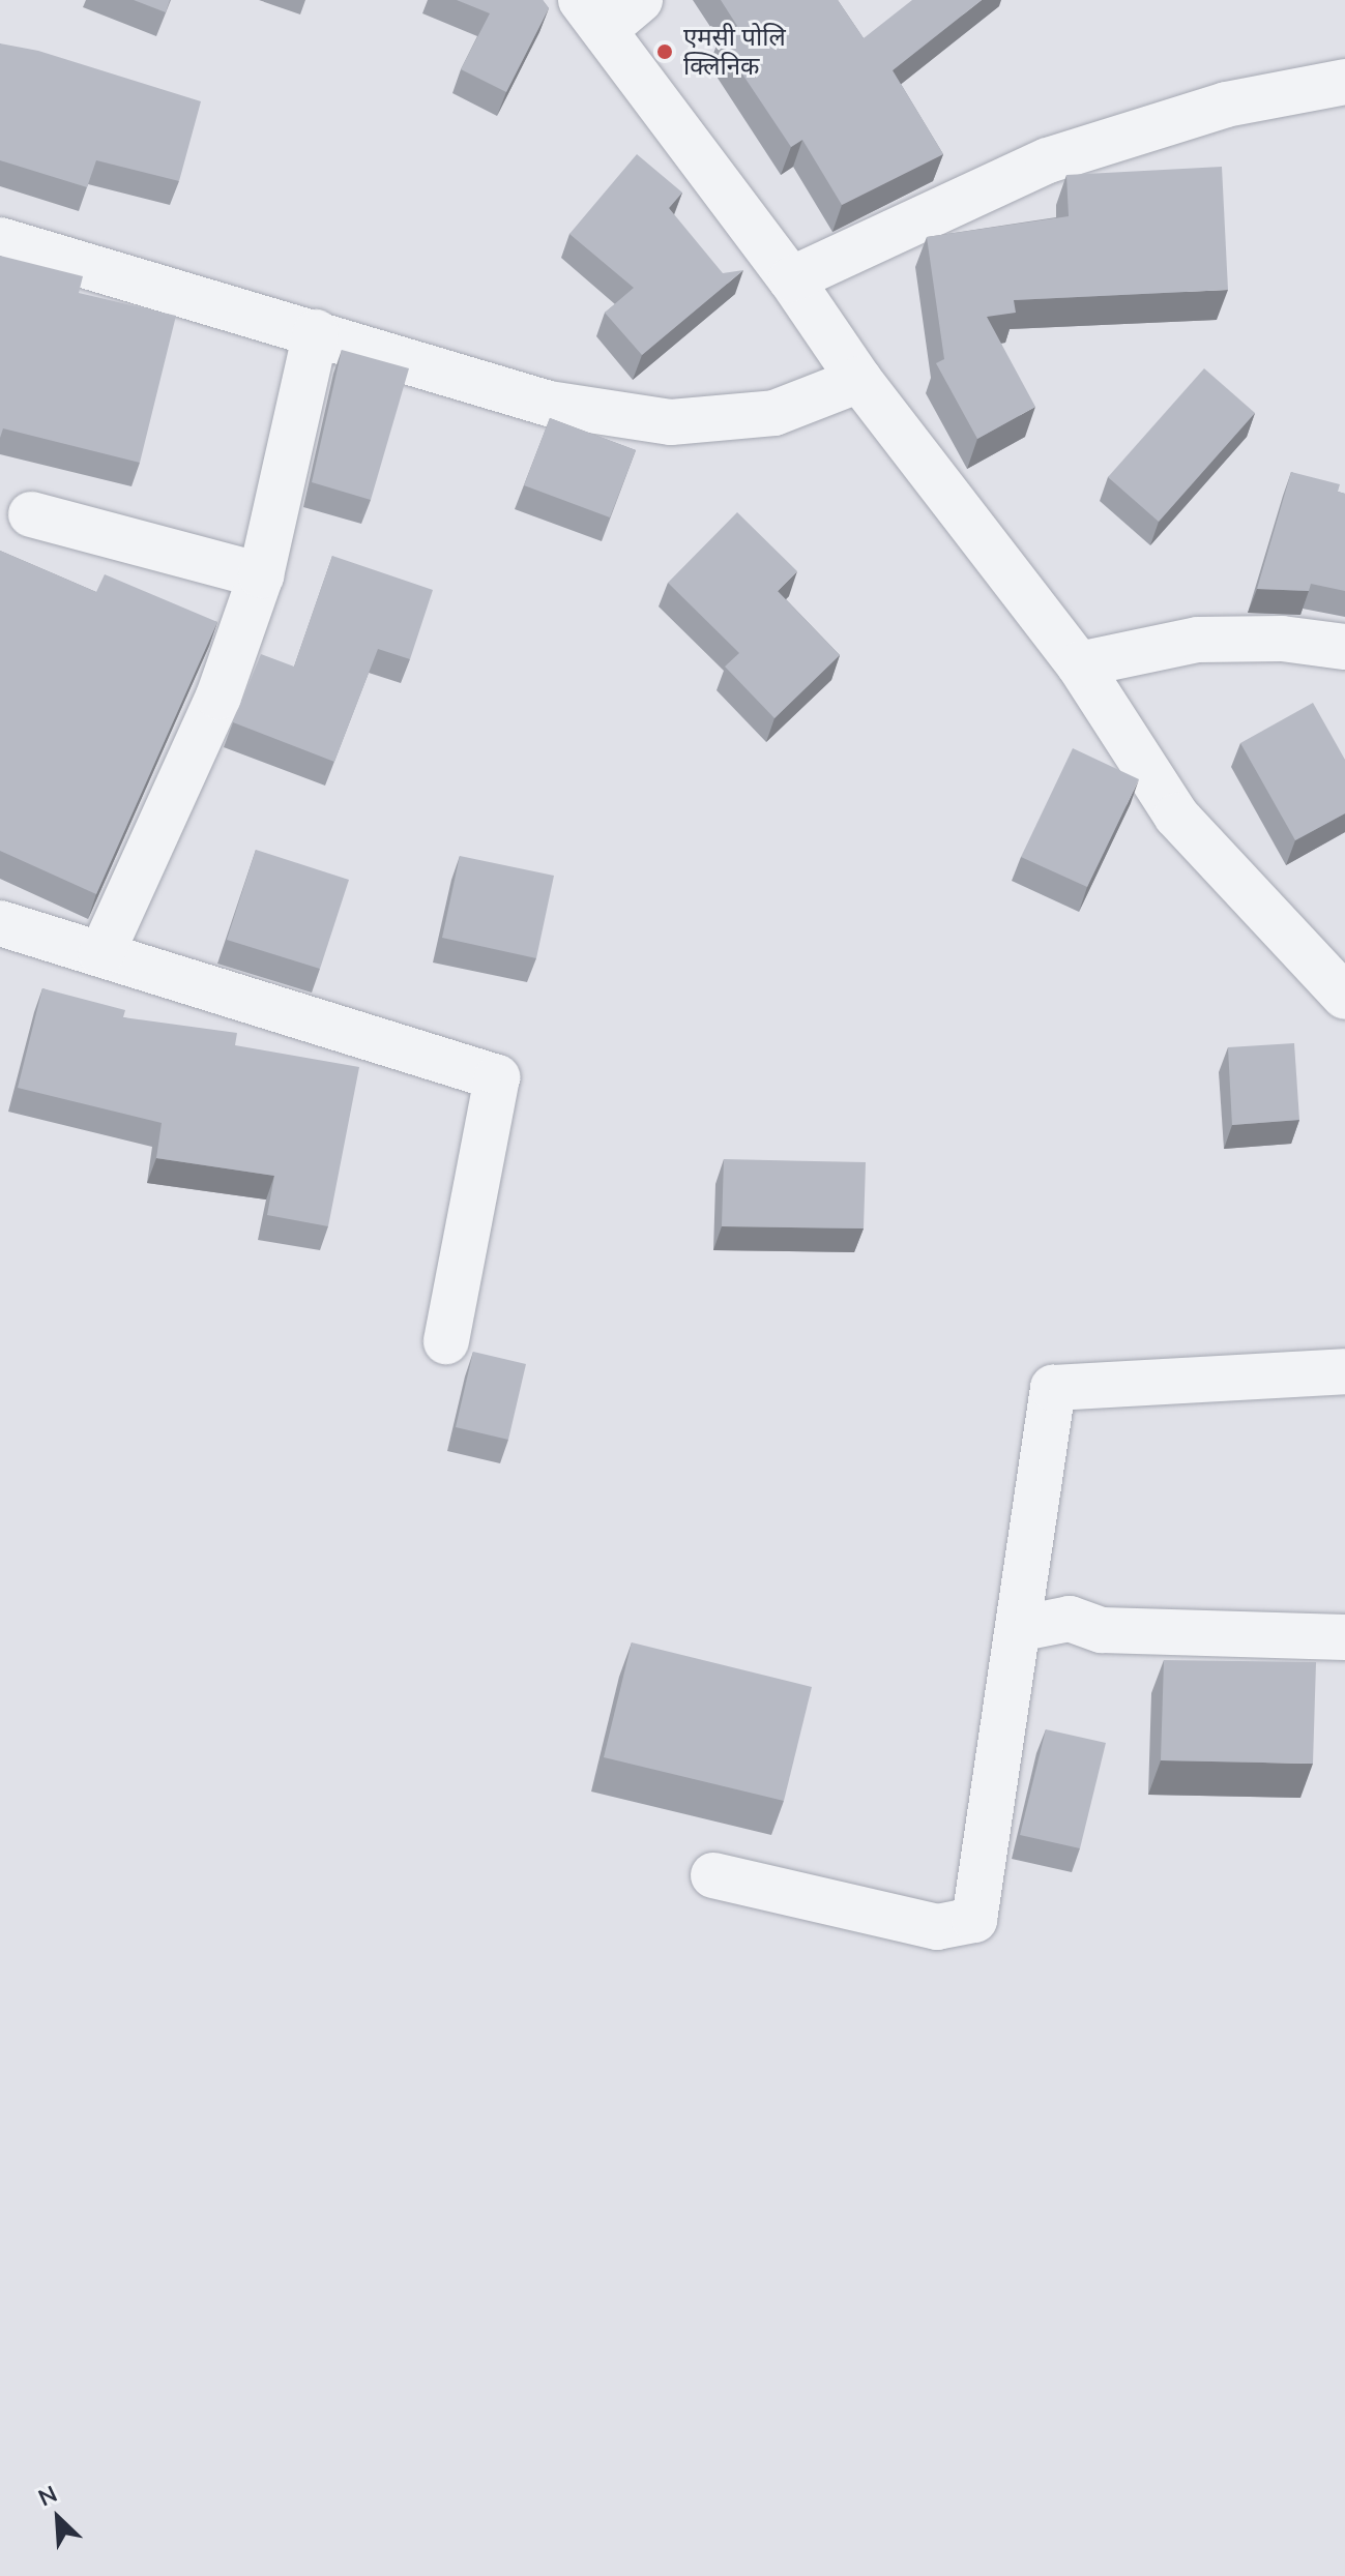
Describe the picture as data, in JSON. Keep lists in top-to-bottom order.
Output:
{
  "places": ["एमसी पोलि क्लिनिक"],
  "north": "top left"
}
